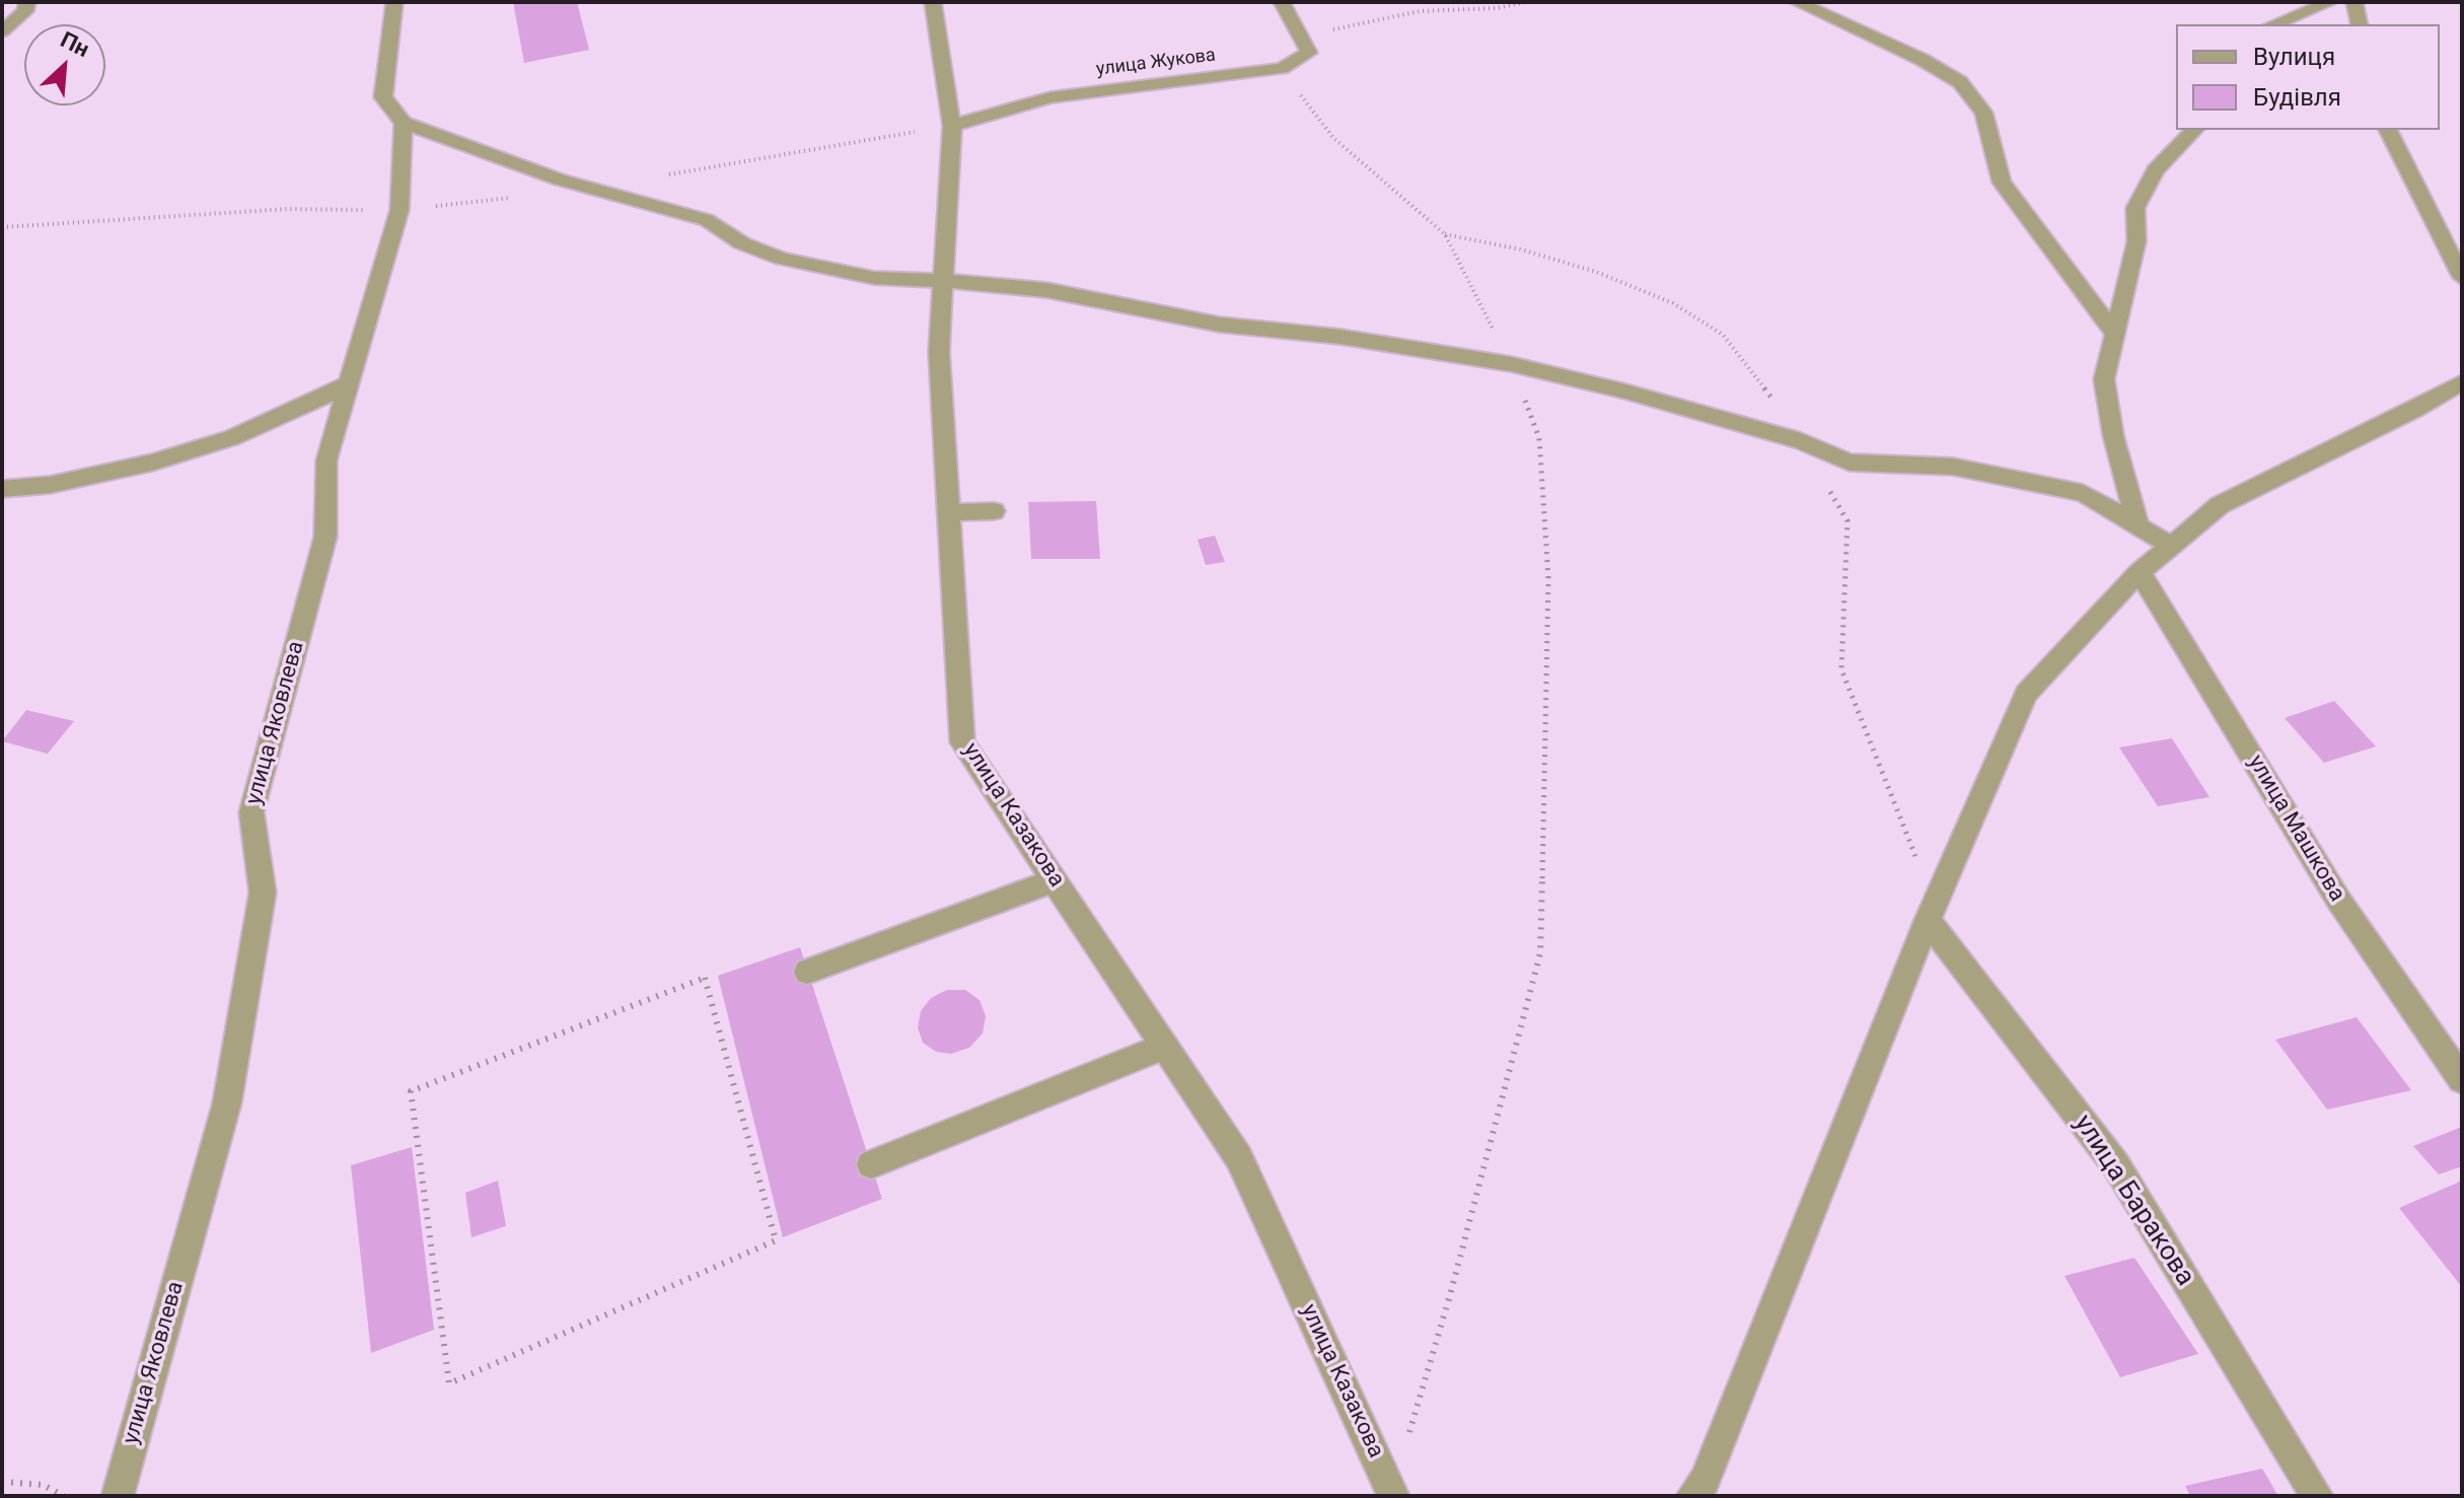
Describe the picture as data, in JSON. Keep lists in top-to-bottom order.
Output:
{
  "streets": {
    "street": [
      "улица Жукова",
      "улица Яковлева",
      "улица Казакова",
      "улица Машкова",
      "улица Баракова"
    ]
  },
  "crossings": [
    ["улица Жукова", "улица Казакова"]
  ],
  "legend": ["Вулиця", "Будівля"],
  "north": "top right"
}
